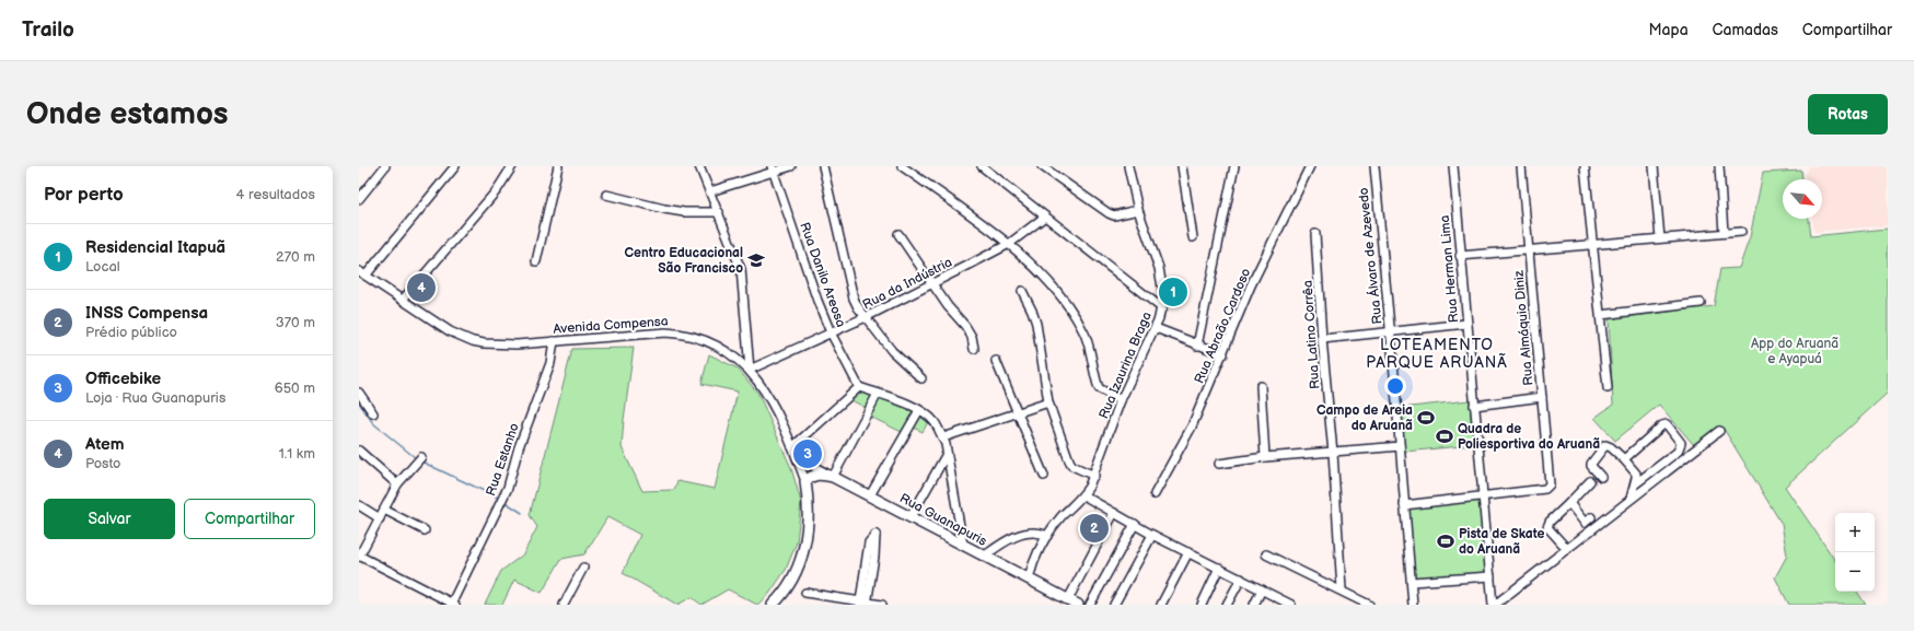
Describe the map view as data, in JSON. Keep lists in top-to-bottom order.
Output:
{
  "streets": {
    "main road": ["Avenida Compensa", "Rua Guanapuris"],
    "street": [
      "Rua Álvaro de Azevedo",
      "Rua Herman Lima",
      "Rua Danilo Areosa",
      "Rua da Indústria",
      "Rua Abraão Cardoso",
      "Rua Almáquio Diniz",
      "Rua Latino Corrêa",
      "Rua Izaurina Braga",
      "Rua Estanho"
    ]
  },
  "crossings": [
    ["Rua Herman Lima", "Rua Almáquio Diniz"],
    ["Rua Danilo Areosa", "Rua da Indústria"],
    ["Rua da Indústria", "Avenida Compensa"],
    ["Avenida Compensa", "Rua Estanho"],
    ["Avenida Compensa", "Rua Guanapuris"],
    ["Rua Izaurina Braga", "Rua Guanapuris"]
  ],
  "districts": ["LOTEAMENTO PARQUE ARUANÃ"],
  "parks": ["App do Aruanã e Ayapuá"],
  "places": {
    "school or university": ["Centro Educacional São Francisco"],
    "sports": ["Campo de Areia do Aruanã", "Quadra de Poliesportiva do Aruanã", "Pista de Skate do Aruanã"]
  },
  "north": "bottom right",
  "page": {
    "header": "Trailo",
    "nav": ["Mapa", "Camadas", "Compartilhar"],
    "buttons": [
      "Rotas",
      ["Salvar", "Compartilhar"]
    ],
    "title": "Onde estamos",
    "heading": ["Por perto", "4 resultados"],
    "list": [
      {
        "mark": "1",
        "name": "Residencial Itapuã",
        "note": "Local",
        "value": "270 m"
      },
      {
        "mark": "2",
        "name": "INSS Compensa",
        "note": "Prédio público",
        "value": "370 m"
      },
      {
        "mark": "3",
        "name": "Officebike",
        "note": "Loja · Rua Guanapuris",
        "value": "650 m"
      },
      {
        "mark": "4",
        "name": "Atem",
        "note": "Posto",
        "value": "1.1 km"
      }
    ],
    "pins": [
      "4",
      "1",
      "3",
      "2"
    ],
    "map_buttons": ["+", "−"]
  }
}
